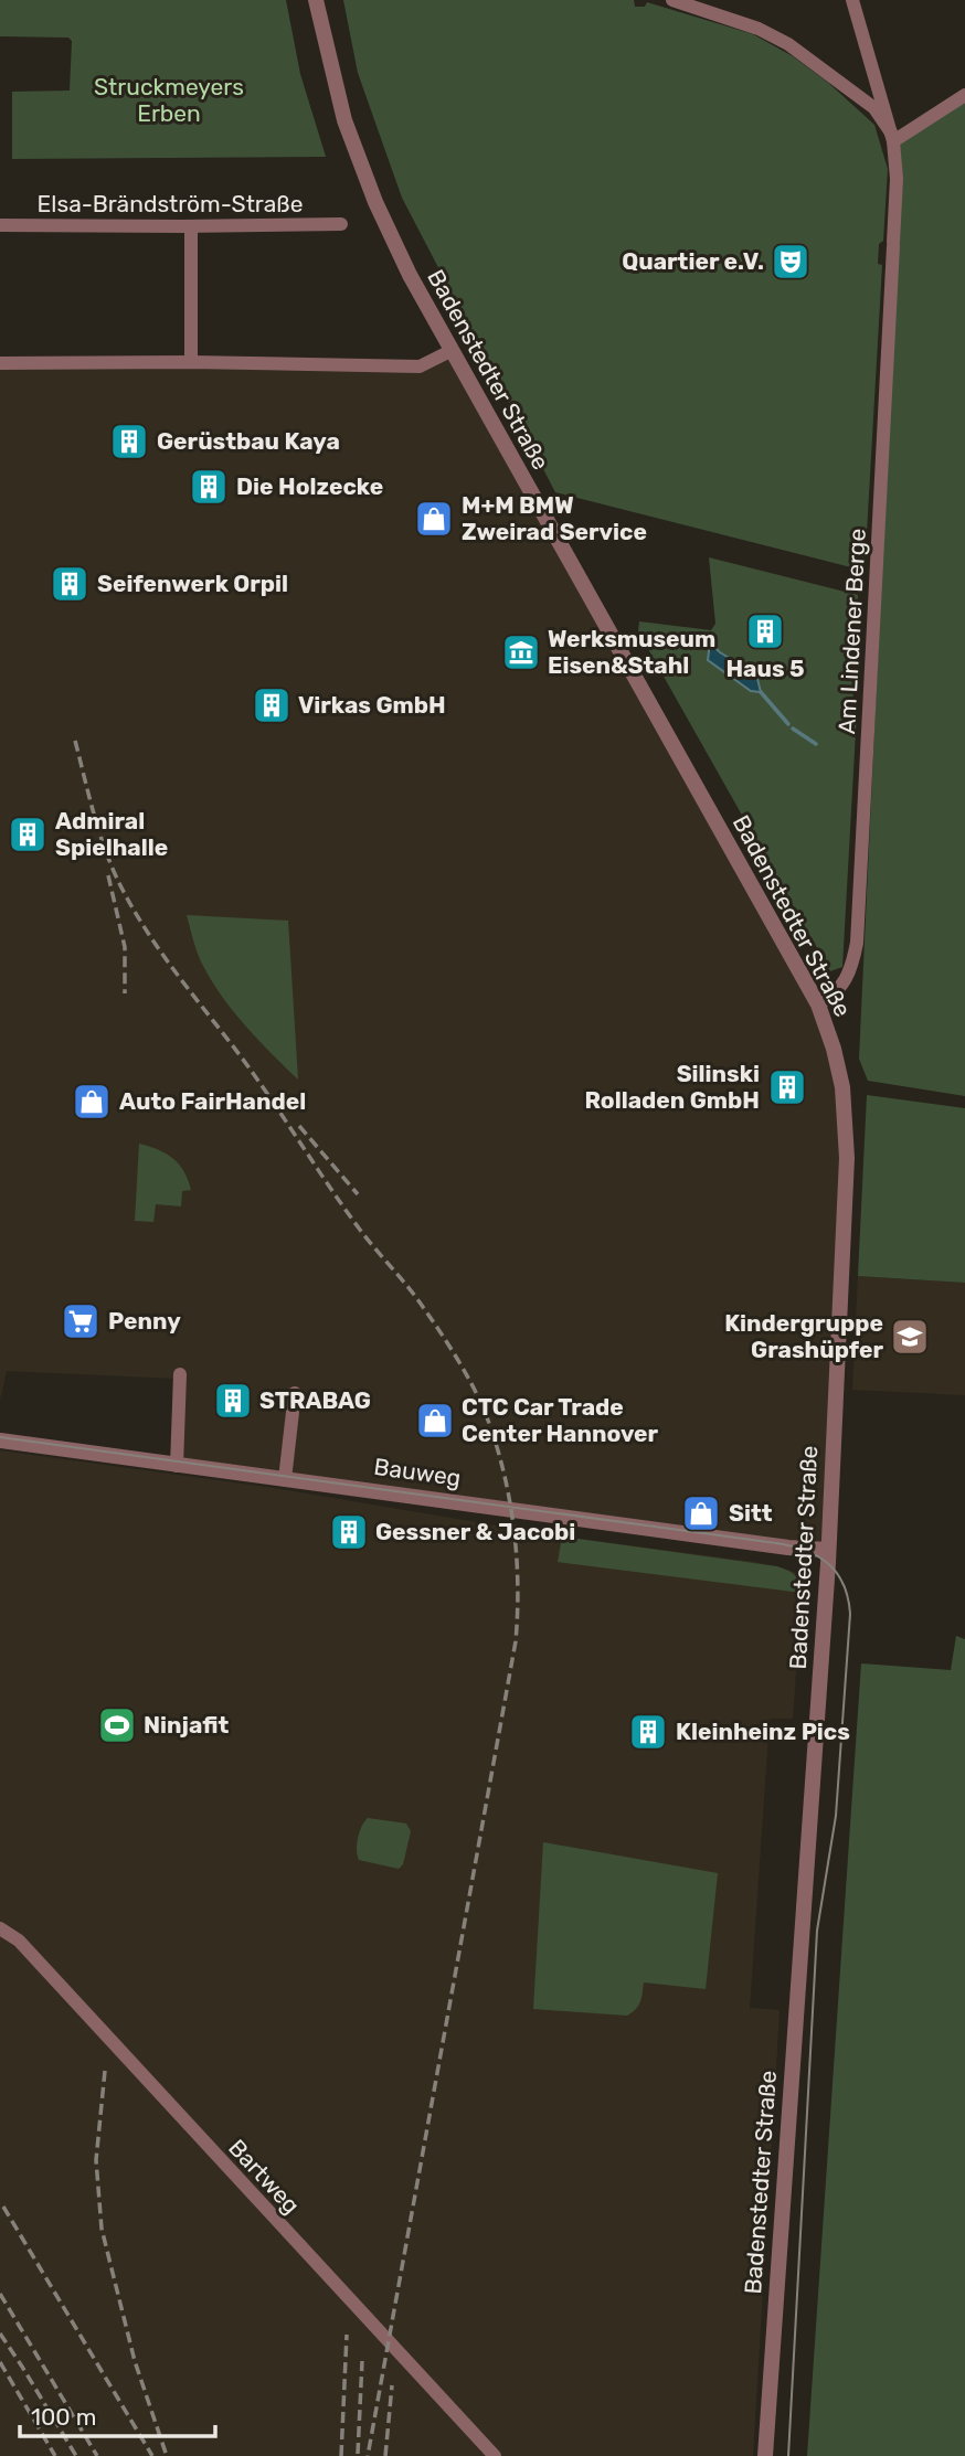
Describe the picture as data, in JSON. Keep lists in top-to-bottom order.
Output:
{
  "streets": {
    "street": [
      "Elsa-Brändström-Straße",
      "Badenstedter Straße",
      "Am Lindener Berge",
      "Bauweg",
      "Bartweg"
    ]
  },
  "crossings": [
    ["Badenstedter Straße", "Am Lindener Berge"],
    ["Badenstedter Straße", "Bauweg"]
  ],
  "parks": ["Struckmeyers Erben"],
  "places": {
    "theatre": ["Quartier e.V."],
    "building": [
      "Gerüstbau Kaya",
      "Die Holzecke",
      "Seifenwerk Orpil",
      "Haus 5",
      "Virkas GmbH",
      "Admiral Spielhalle",
      "Silinski Rolladen GmbH",
      "STRABAG",
      "Gessner & Jacobi",
      "Kleinheinz Pics"
    ],
    "shop": [
      "M+M BMW Zweirad Service",
      "Auto FairHandel",
      "CTC Car Trade Center Hannover",
      "Sitt"
    ],
    "museum": ["Werksmuseum Eisen&Stahl"],
    "supermarket": ["Penny"],
    "school or university": ["Kindergruppe Grashüpfer"],
    "sports": ["Ninjafit"]
  },
  "scale_bar": "100 m"
}
